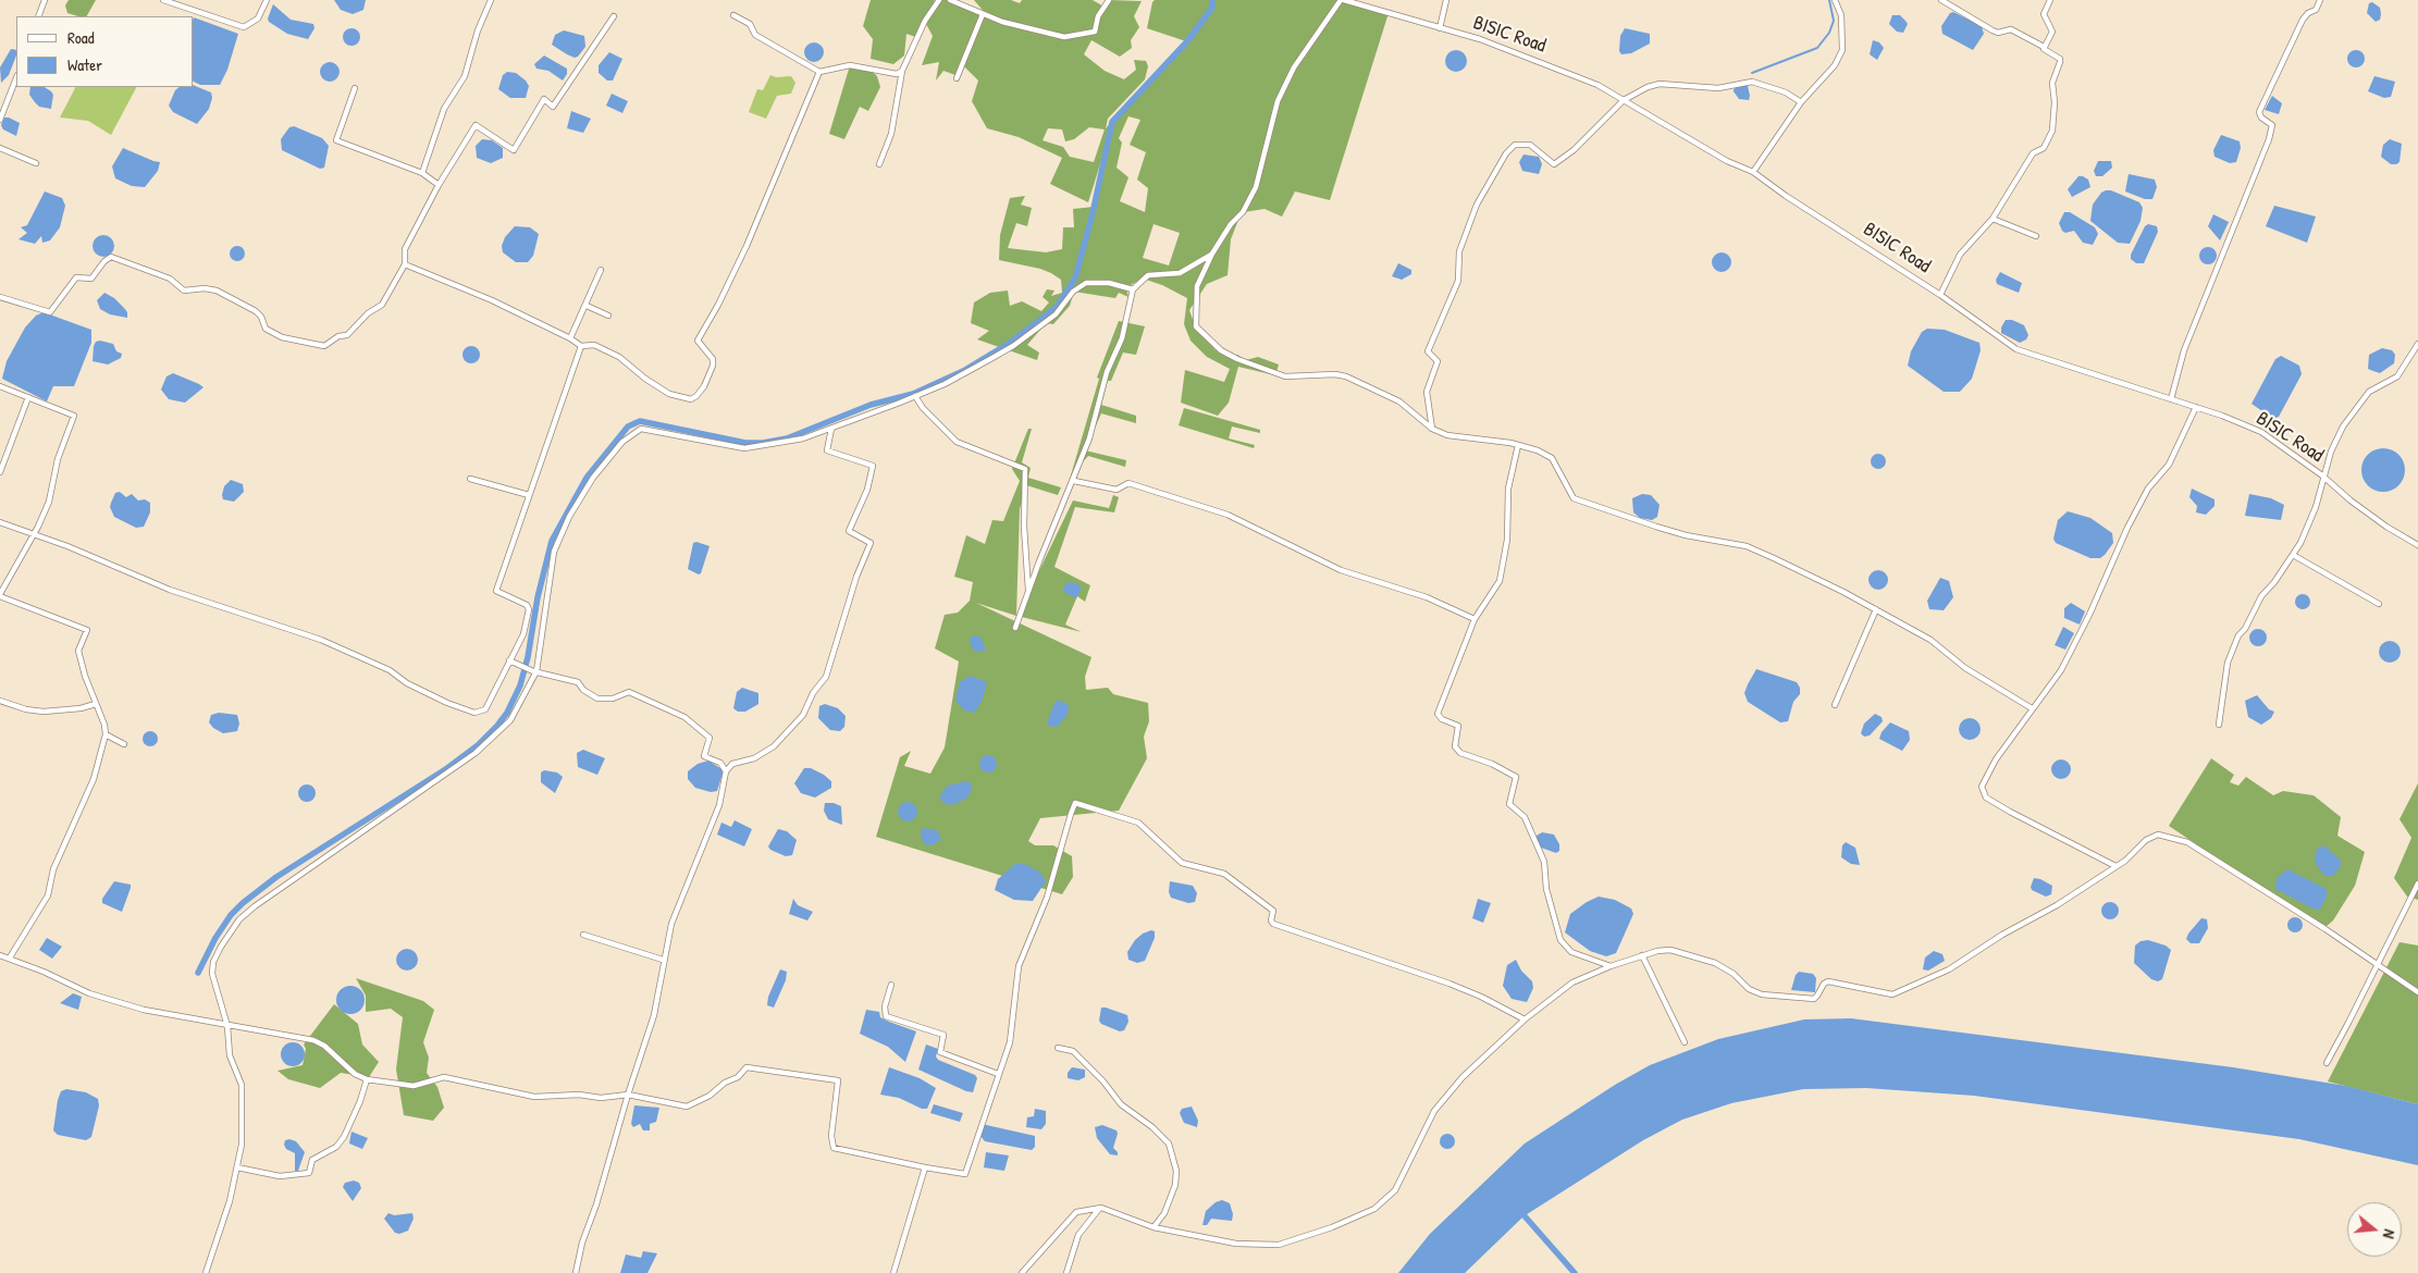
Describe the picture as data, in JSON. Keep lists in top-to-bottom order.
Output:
{
  "streets": {
    "street": ["BISIC Road"]
  },
  "legend": ["Road", "Water"],
  "north": "right"
}
